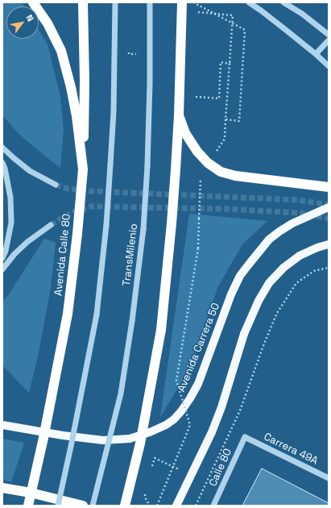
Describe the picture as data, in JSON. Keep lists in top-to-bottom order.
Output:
{
  "streets": {
    "highway": ["Avenida Calle 80"],
    "main road": ["Avenida Carrera 50"],
    "street": ["TransMilenio", "Carrera 49A", "Calle 80"]
  },
  "crossings": [
    ["Carrera 49A", "Calle 80"]
  ],
  "north": "top right"
}
